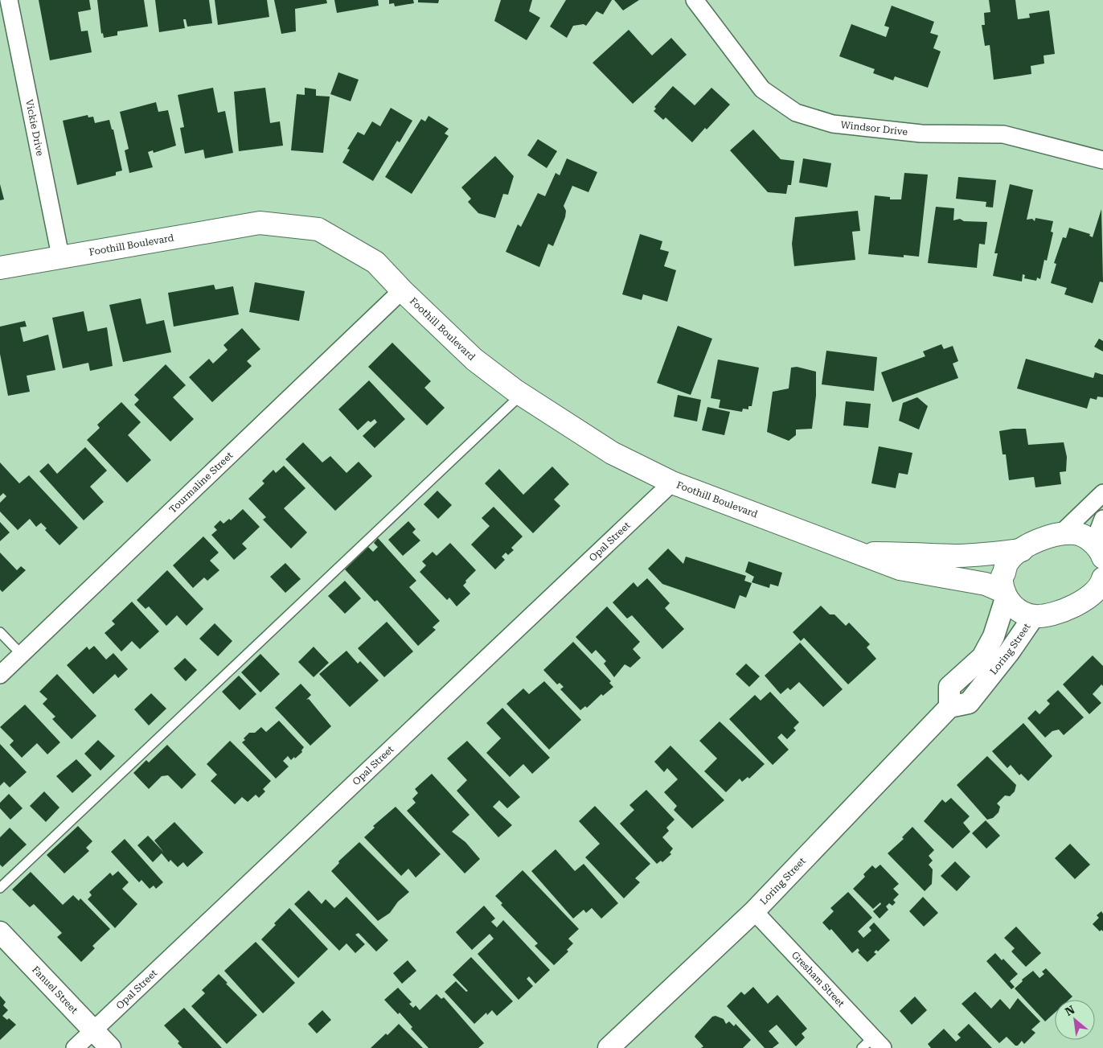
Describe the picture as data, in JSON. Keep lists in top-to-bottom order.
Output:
{
  "streets": {
    "main road": ["Foothill Boulevard"],
    "street": [
      "Vickie Drive",
      "Windsor Drive",
      "Tourmaline Street",
      "Opal Street",
      "Loring Street",
      "Gresham Street",
      "Fanuel Street"
    ]
  },
  "crossings": [
    ["Vickie Drive", "Foothill Boulevard"],
    ["Foothill Boulevard", "Tourmaline Street"],
    ["Foothill Boulevard", "Opal Street"],
    ["Foothill Boulevard", "Loring Street"],
    ["Opal Street", "Fanuel Street"],
    ["Loring Street", "Gresham Street"]
  ],
  "north": "top left"
}
